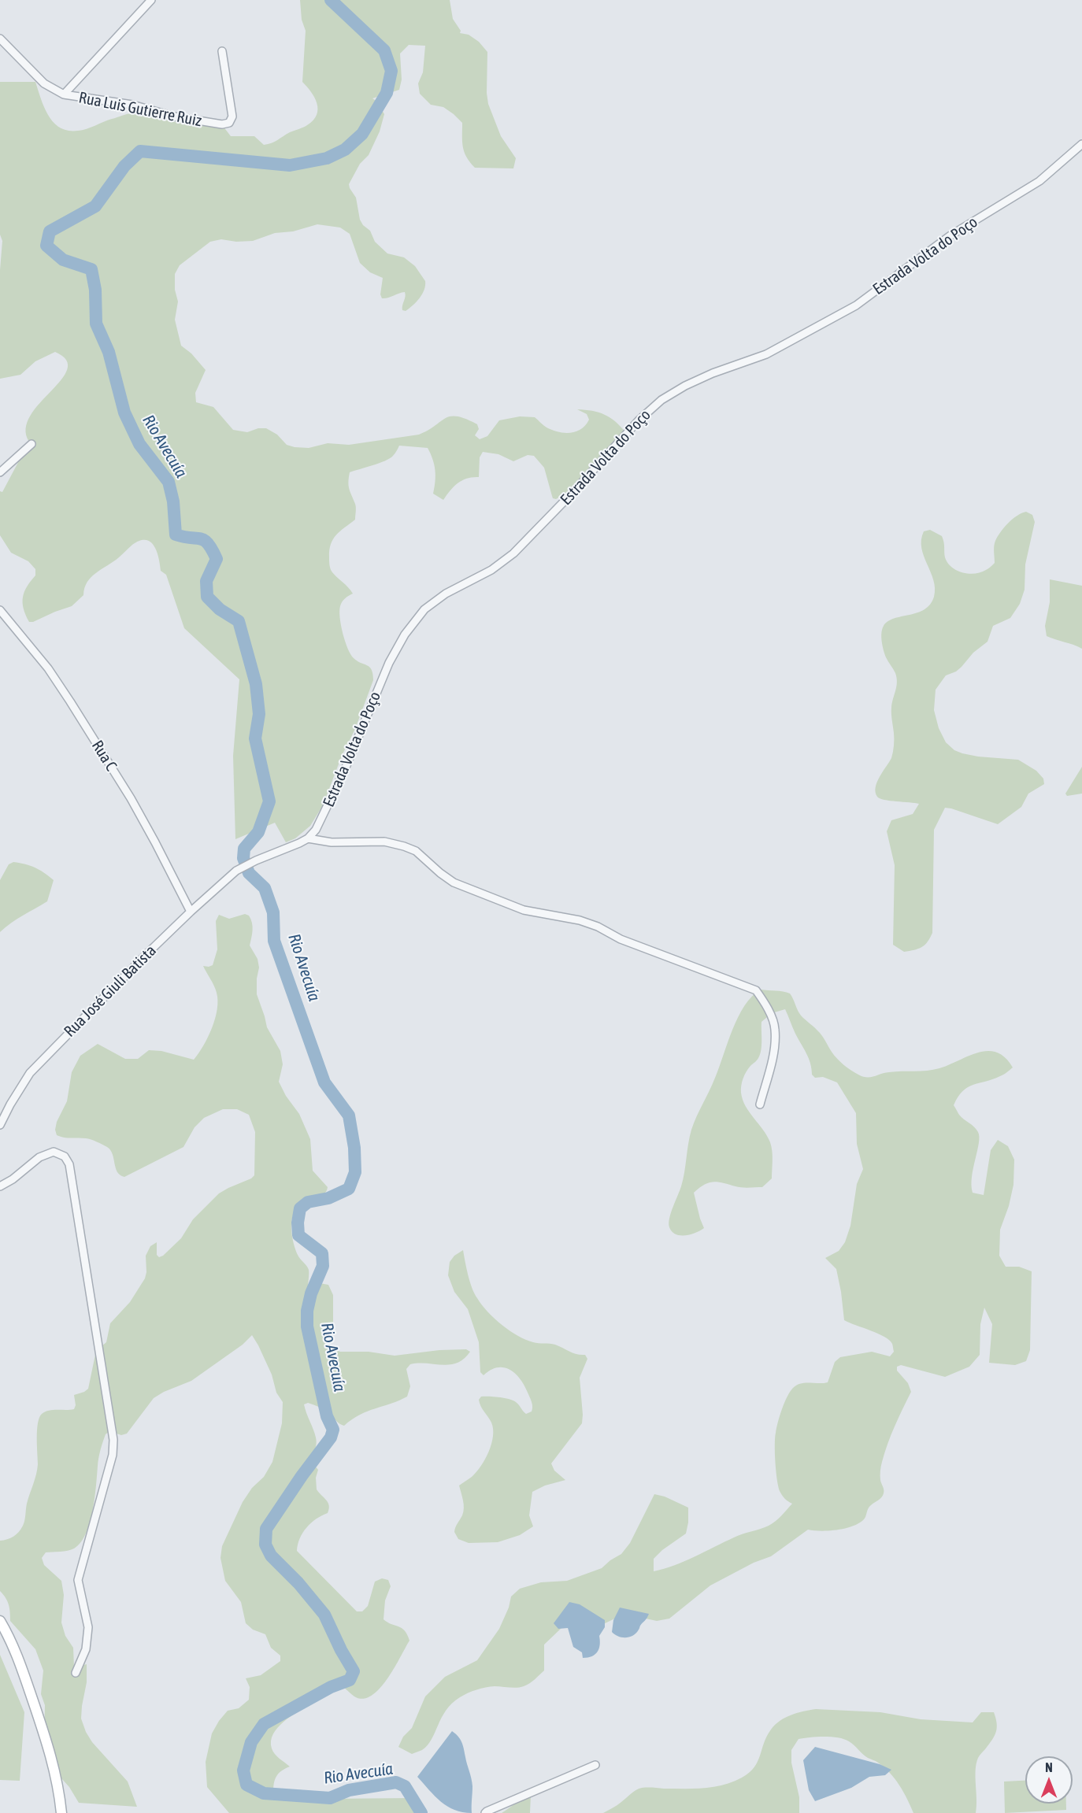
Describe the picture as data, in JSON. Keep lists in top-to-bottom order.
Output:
{
  "streets": {
    "street": [
      "Rua Luis Gutierre Ruiz",
      "Estrada Volta do Poço",
      "Rua C",
      "Rua José Giuli Batista"
    ]
  },
  "crossings": [
    ["Estrada Volta do Poço", "Rua José Giuli Batista"],
    ["Rua C", "Rua José Giuli Batista"]
  ],
  "water": ["Rio Avecuía"],
  "north": "top"
}
